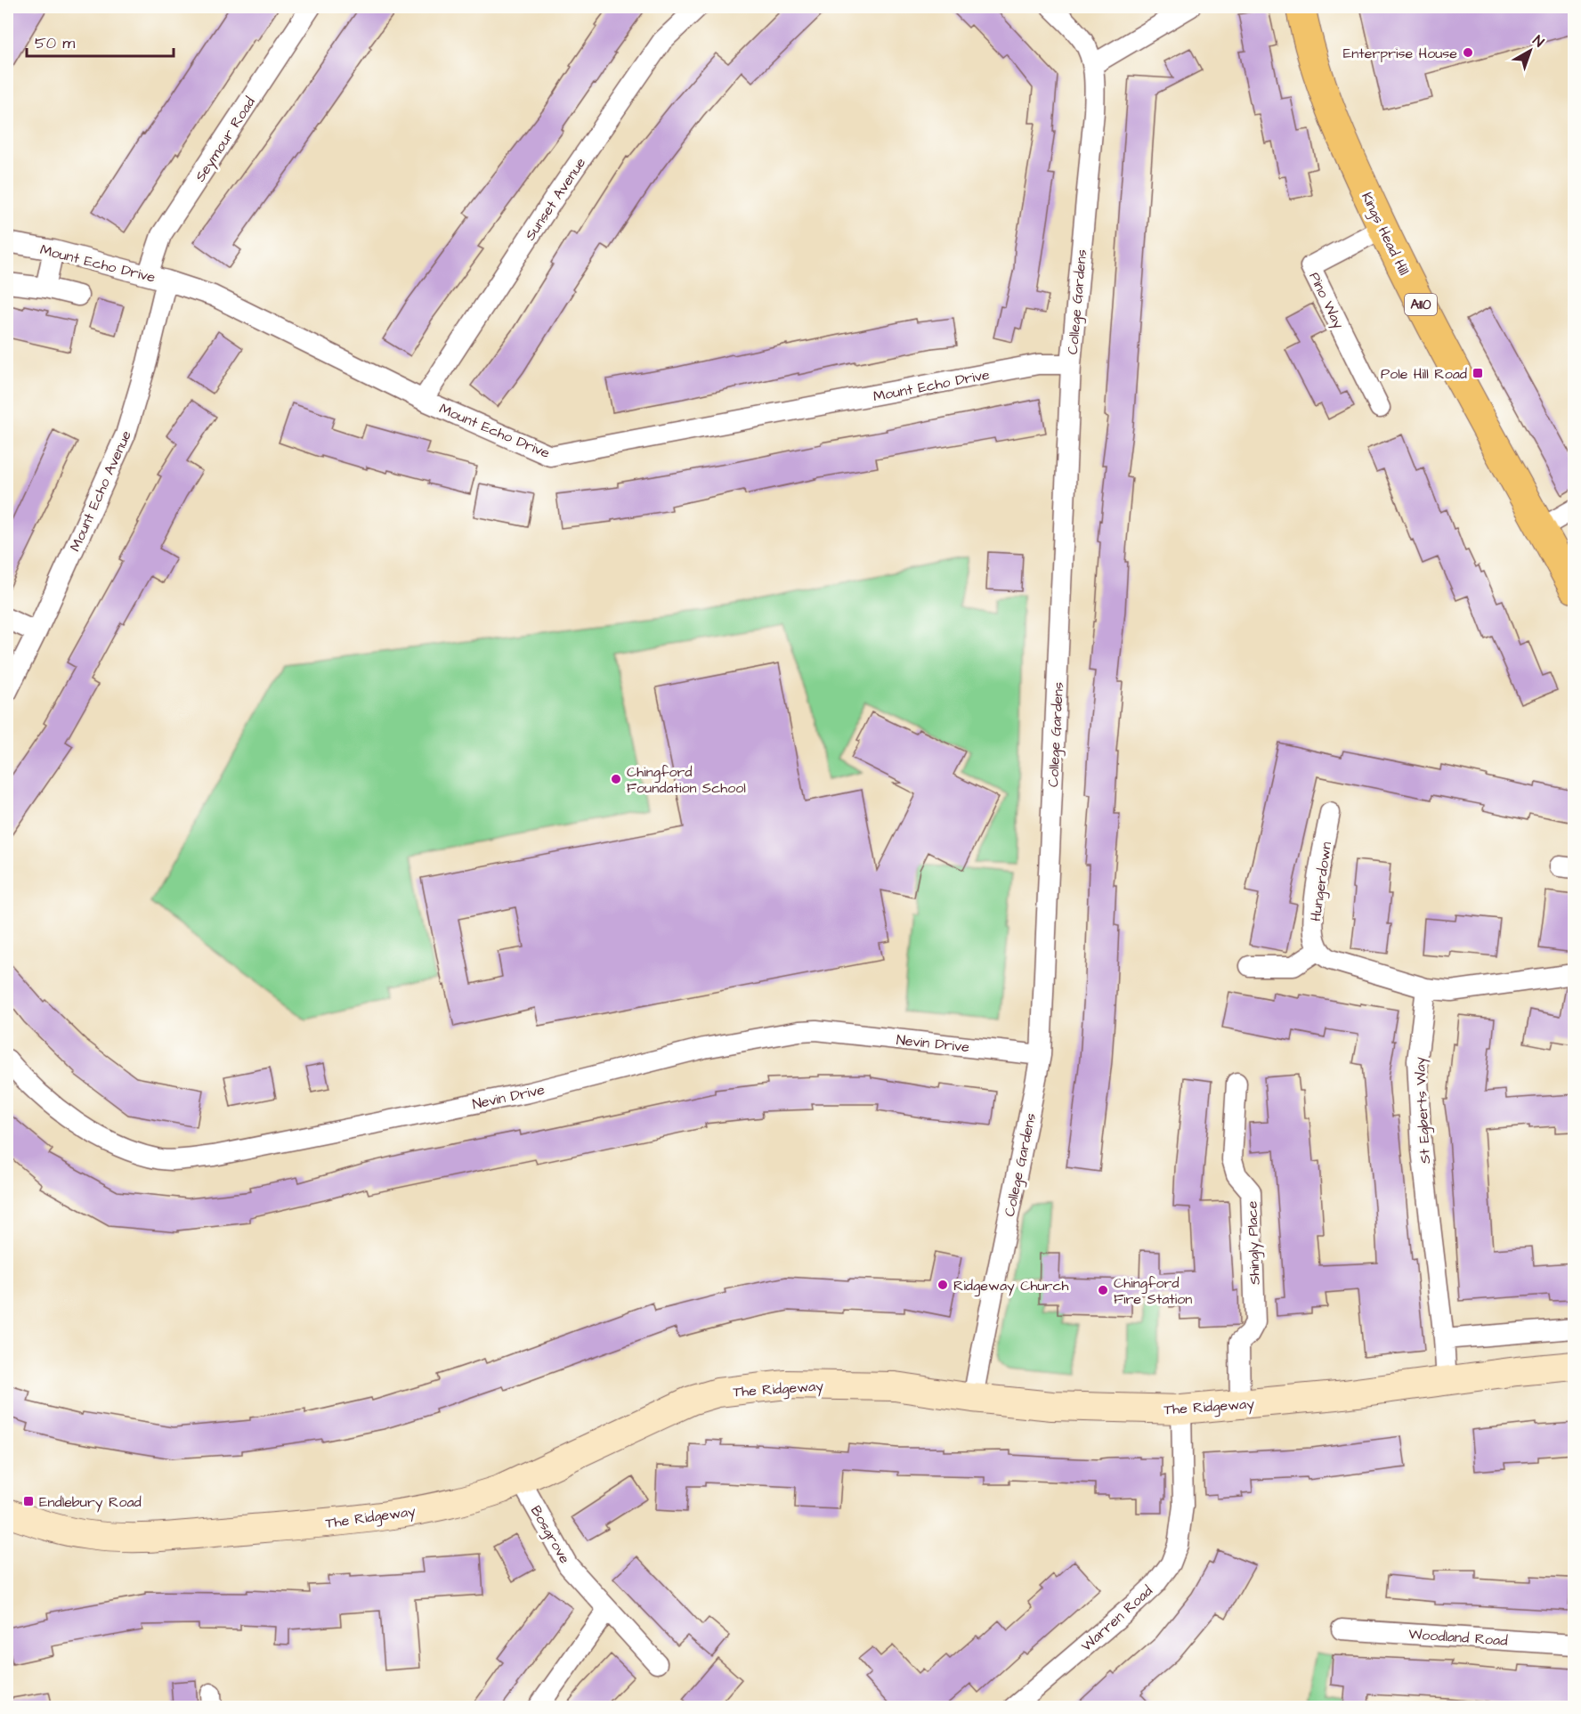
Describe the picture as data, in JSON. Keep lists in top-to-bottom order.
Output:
{
  "streets": {
    "main road": ["Kings Head Hill", "A110", "The Ridgeway"],
    "street": [
      "Seymour Road",
      "Sunset Avenue",
      "Mount Echo Drive",
      "Pino Way",
      "College Gardens",
      "Mount Echo Avenue",
      "Hungerdown",
      "Nevin Drive",
      "St Egberts Way",
      "Shingly Place",
      "Bosgrove",
      "Warren Road",
      "Woodland Road"
    ]
  },
  "crossings": [
    ["Seymour Road", "Mount Echo Drive"],
    ["Sunset Avenue", "Mount Echo Drive"],
    ["Kings Head Hill", "Pino Way"],
    ["Mount Echo Drive", "College Gardens"],
    ["Mount Echo Drive", "Mount Echo Avenue"],
    ["College Gardens", "Nevin Drive"],
    ["College Gardens", "The Ridgeway"],
    ["St Egberts Way", "The Ridgeway"],
    ["Shingly Place", "The Ridgeway"],
    ["The Ridgeway", "Bosgrove"],
    ["The Ridgeway", "Warren Road"]
  ],
  "places": {
    "other": [
      "Enterprise House",
      "Chingford Foundation School",
      "Ridgeway Church",
      "Chingford Fire Station"
    ],
    "transit": ["Pole Hill Road", "Endlebury Road"]
  },
  "scale_bar": "50 m",
  "north": "top right"
}
